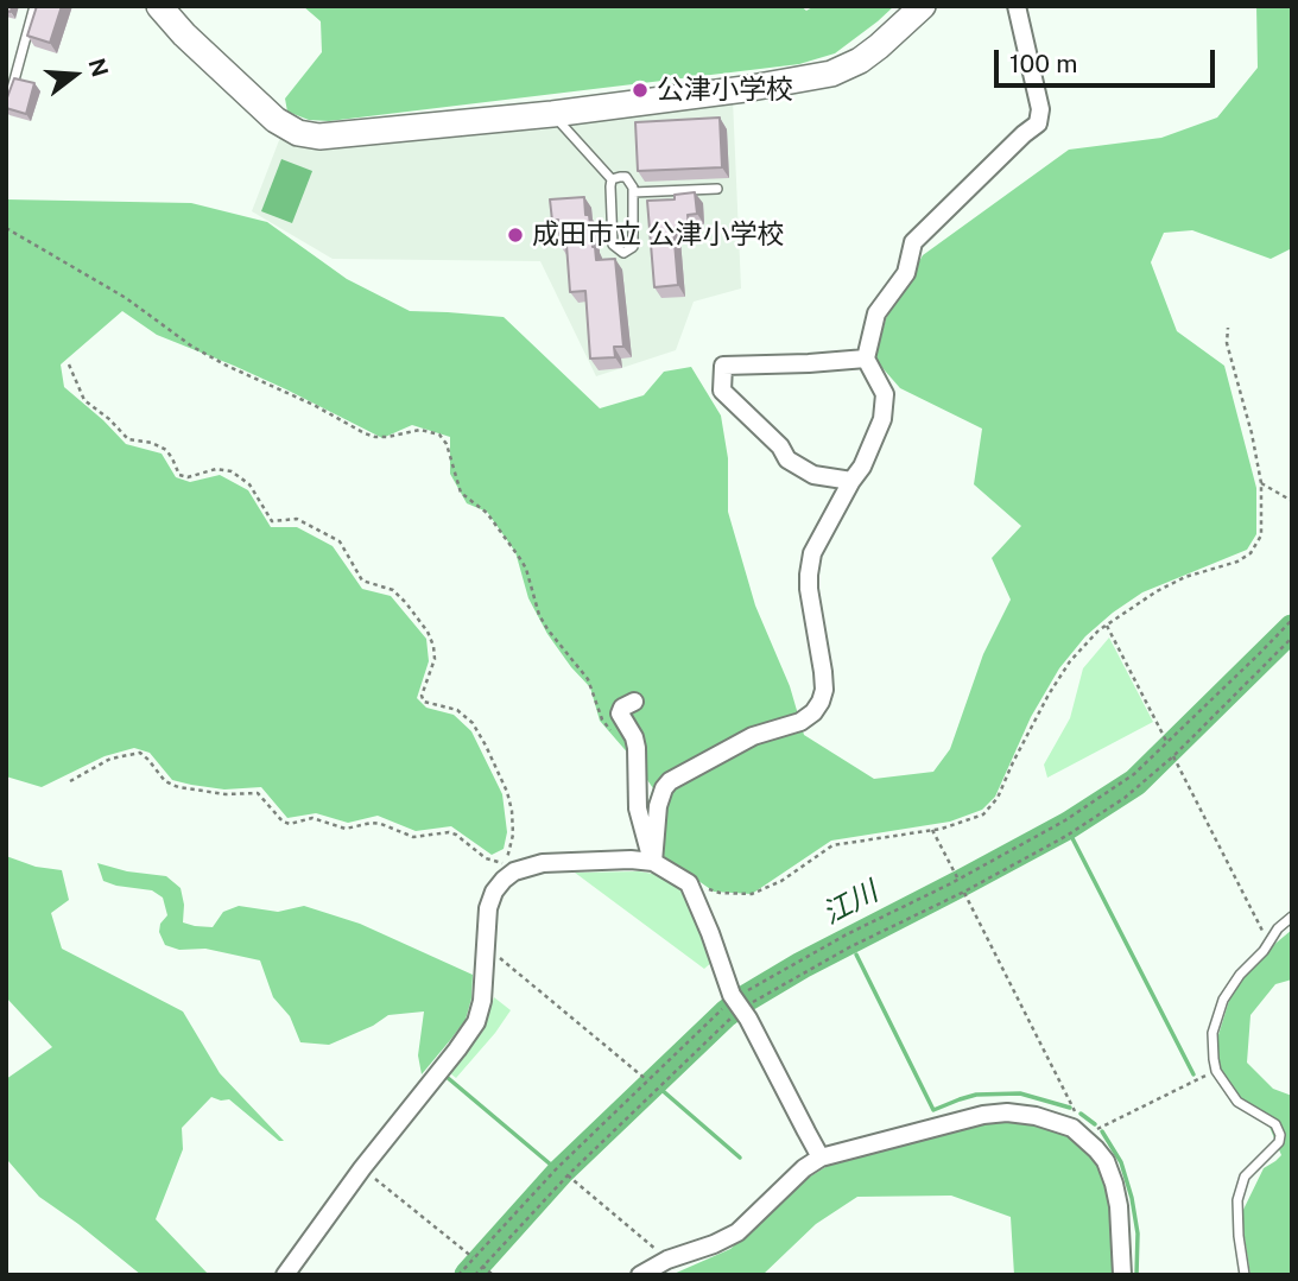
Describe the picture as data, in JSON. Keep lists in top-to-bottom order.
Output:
{
  "water": ["江川"],
  "places": ["公津小学校", "成田市立 公津小学校"],
  "scale_bar": "100 m",
  "north": "right"
}
